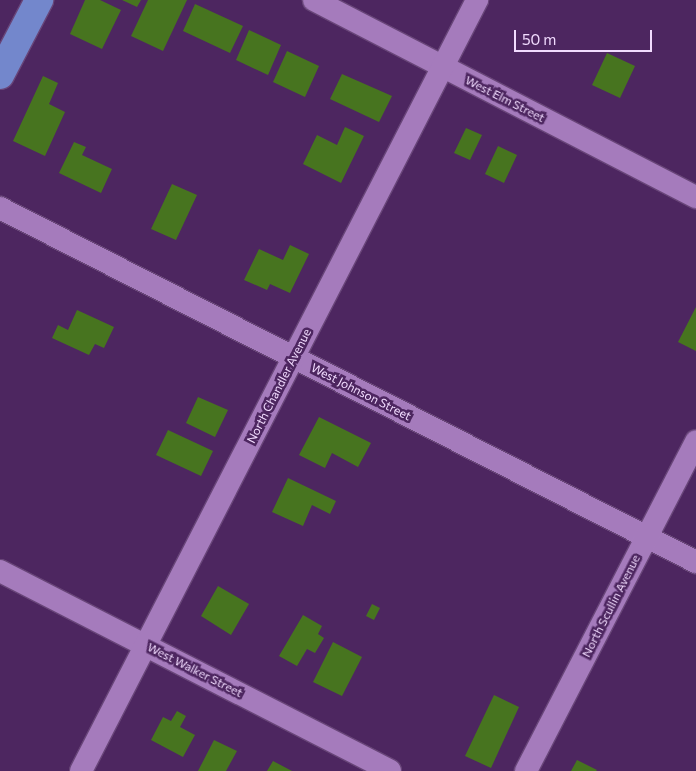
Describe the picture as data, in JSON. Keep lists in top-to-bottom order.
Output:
{
  "streets": {
    "street": [
      "West Elm Street",
      "North Chandler Avenue",
      "West Johnson Street",
      "North Scullin Avenue",
      "West Walker Street"
    ]
  },
  "crossings": [
    ["West Elm Street", "North Chandler Avenue"],
    ["North Chandler Avenue", "West Johnson Street"],
    ["North Chandler Avenue", "West Walker Street"],
    ["West Johnson Street", "North Scullin Avenue"]
  ],
  "scale_bar": "50 m"
}
